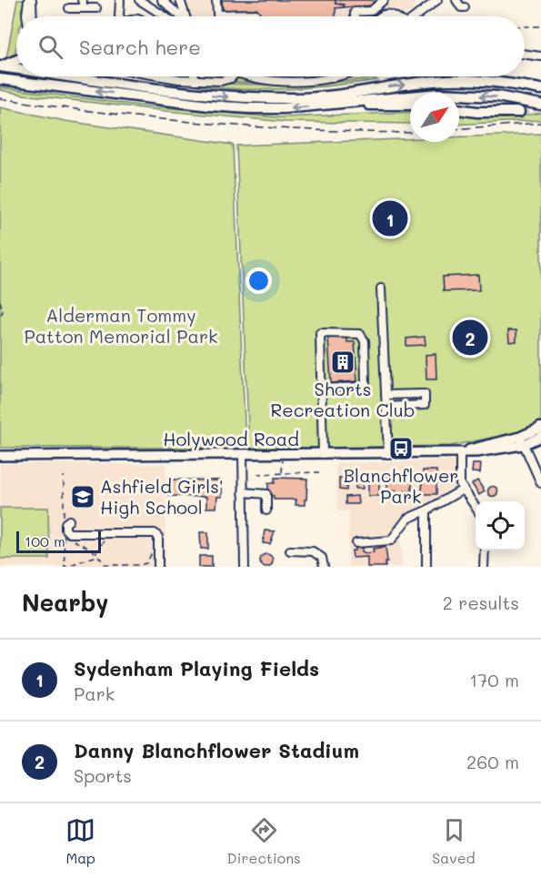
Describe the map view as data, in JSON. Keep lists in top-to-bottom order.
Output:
{
  "streets": {
    "main road": ["Holywood Road"]
  },
  "parks": ["Alderman Tommy Patton Memorial Park"],
  "places": {
    "building": ["Shorts Recreation Club"],
    "bus stop": ["Blanchflower Park"],
    "school or university": ["Ashfield Girls' High School"]
  },
  "scale_bar": "100 m",
  "north": "top right",
  "page": {
    "search": "Search here",
    "pins": ["1", "2"],
    "scale": "100 m",
    "heading": ["Nearby", "2 results"],
    "list": [
      {
        "mark": "1",
        "name": "Sydenham Playing Fields",
        "note": "Park",
        "value": "170 m"
      },
      {
        "mark": "2",
        "name": "Danny Blanchflower Stadium",
        "note": "Sports",
        "value": "260 m"
      }
    ],
    "nav": ["Map", "Directions", "Saved"]
  }
}
